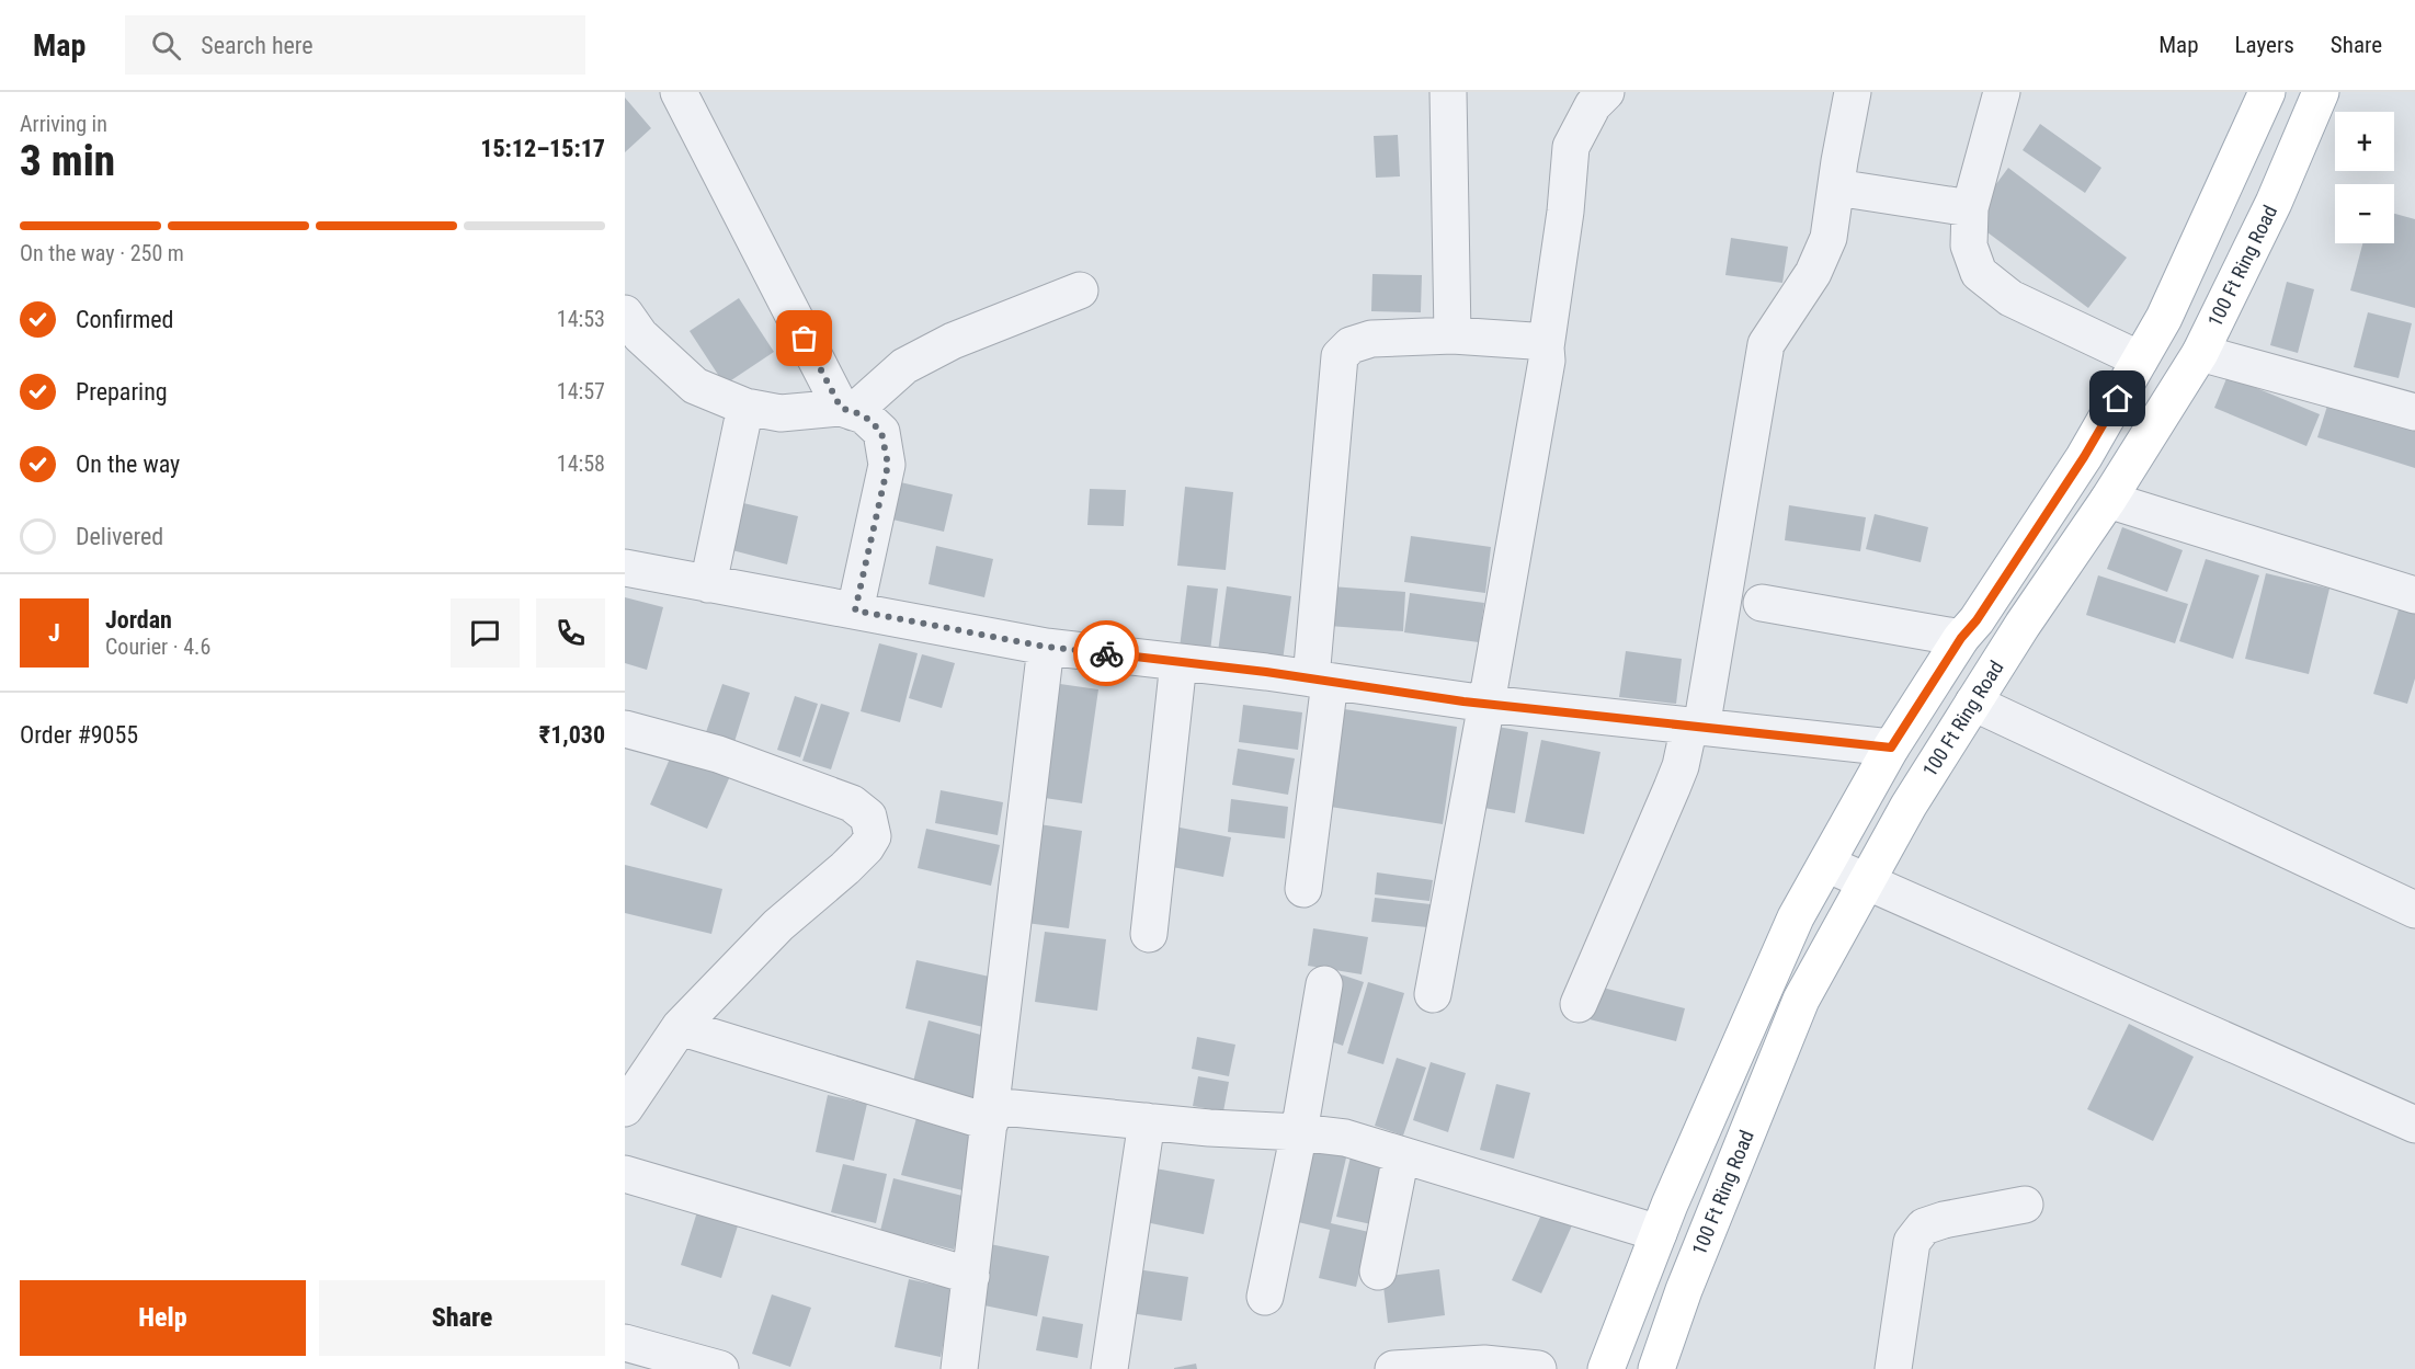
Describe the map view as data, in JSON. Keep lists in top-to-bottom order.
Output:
{
  "streets": {
    "main road": ["100 Ft Ring Road"]
  },
  "page": {
    "header": "Map",
    "search": "Search here",
    "nav": ["Map", "Layers", "Share"],
    "heading": ["3 min", "Arriving in", "15:12–15:17"],
    "panel": [
      "Jordan",
      "Courier · 4.6",
      "Order #9055",
      "₹1,030"
    ],
    "map_buttons": ["+", "−"],
    "bar": "On the way · 250 m",
    "list": [
      ["Confirmed", "14:53"],
      ["Preparing", "14:57"],
      ["On the way", "14:58"],
      "Delivered"
    ],
    "round": "J",
    "buttons": ["Help", "Share"]
  }
}
